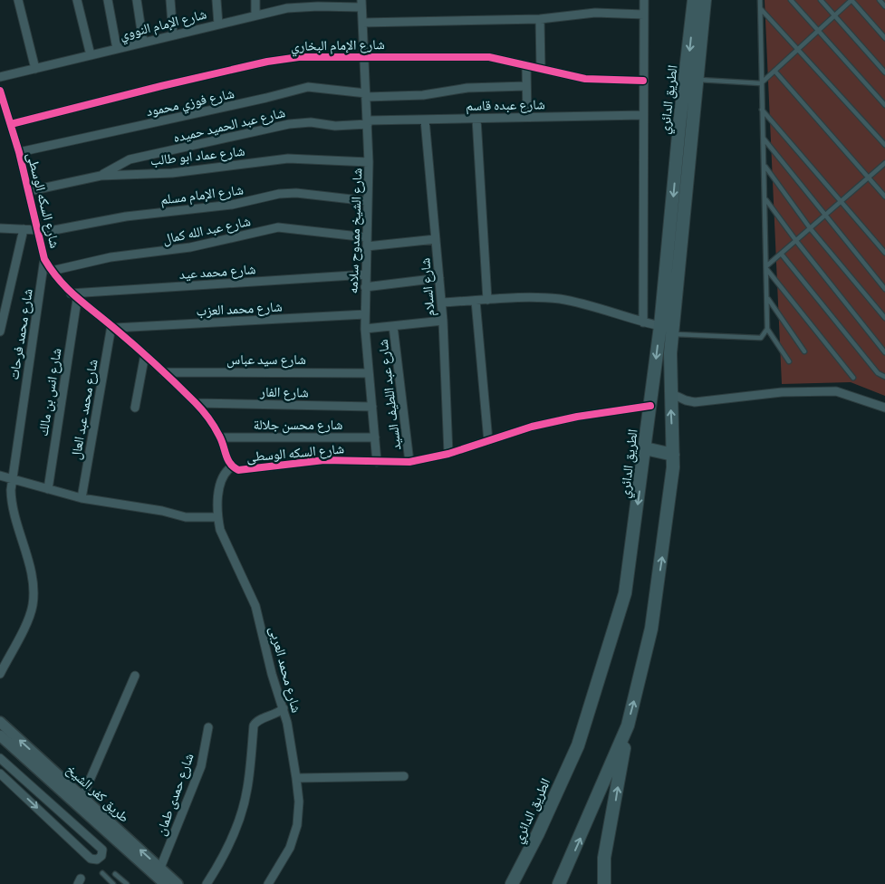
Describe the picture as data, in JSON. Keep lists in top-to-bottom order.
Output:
{
  "streets": {
    "highway": ["الطريق الدائري"],
    "street": [
      "شارع الإمام النووي",
      "شارع الإمام البخاري",
      "شارع فوزي محمود",
      "شارع عبده قاسم",
      "شارع عبد الحميد حميده",
      "شارع عماد ابو طالب",
      "شارع الإمام مسلم",
      "شارع السكه الوسطى",
      "شارع عبد الله كمال",
      "شارع الشيخ ممدوح سلامه",
      "شارع محمد عيد",
      "شارع السلام",
      "شارع محمد العزب",
      "شارع محمد فرحات",
      "شارع سيد عباس",
      "شارع انس بن مالك",
      "شارع الفار",
      "شارع عبد اللطيف السيد",
      "شارع محمد عبد العال",
      "شارع محسن جلالة",
      "شارع محمد العربى",
      "طريق كفر الشيخ",
      "شارع حمدى طمان"
    ]
  },
  "crossings": [
    ["شارع الإمام النووي", "شارع الشيخ ممدوح سلامه"],
    ["شارع الإمام البخاري", "شارع السكه الوسطى"],
    ["شارع الإمام البخاري", "شارع الشيخ ممدوح سلامه"],
    ["الطريق الدائري", "شارع السكه الوسطى"],
    ["شارع فوزي محمود", "شارع السكه الوسطى"],
    ["شارع فوزي محمود", "شارع الشيخ ممدوح سلامه"],
    ["شارع عبده قاسم", "شارع عبد الحميد حميده"],
    ["شارع عبده قاسم", "شارع الشيخ ممدوح سلامه"],
    ["شارع عبده قاسم", "شارع السلام"],
    ["شارع عبد الحميد حميده", "شارع عماد ابو طالب"],
    ["شارع عبد الحميد حميده", "شارع الشيخ ممدوح سلامه"],
    ["شارع عماد ابو طالب", "شارع السكه الوسطى"],
    ["شارع عماد ابو طالب", "شارع الشيخ ممدوح سلامه"],
    ["شارع الإمام مسلم", "شارع السكه الوسطى"],
    ["شارع الإمام مسلم", "شارع الشيخ ممدوح سلامه"],
    ["شارع السكه الوسطى", "شارع عبد الله كمال"],
    ["شارع السكه الوسطى", "شارع الشيخ ممدوح سلامه"],
    ["شارع السكه الوسطى", "شارع محمد عيد"],
    ["شارع السكه الوسطى", "شارع السلام"],
    ["شارع السكه الوسطى", "شارع محمد العزب"],
    ["شارع السكه الوسطى", "شارع محمد فرحات"],
    ["شارع السكه الوسطى", "شارع سيد عباس"],
    ["شارع السكه الوسطى", "شارع انس بن مالك"],
    ["شارع السكه الوسطى", "شارع الفار"],
    ["شارع السكه الوسطى", "شارع عبد اللطيف السيد"],
    ["شارع السكه الوسطى", "شارع محمد عبد العال"],
    ["شارع السكه الوسطى", "شارع محسن جلالة"],
    ["شارع السكه الوسطى", "شارع محمد العربى"],
    ["شارع عبد الله كمال", "شارع الشيخ ممدوح سلامه"],
    ["شارع عبد الله كمال", "شارع السلام"],
    ["شارع الشيخ ممدوح سلامه", "شارع محمد عيد"],
    ["شارع الشيخ ممدوح سلامه", "شارع محمد العزب"],
    ["شارع الشيخ ممدوح سلامه", "شارع سيد عباس"],
    ["شارع الشيخ ممدوح سلامه", "شارع الفار"],
    ["شارع الشيخ ممدوح سلامه", "شارع محسن جلالة"],
    ["شارع محمد العزب", "شارع محمد عبد العال"],
    ["طريق كفر الشيخ", "شارع حمدى طمان"]
  ]
}
